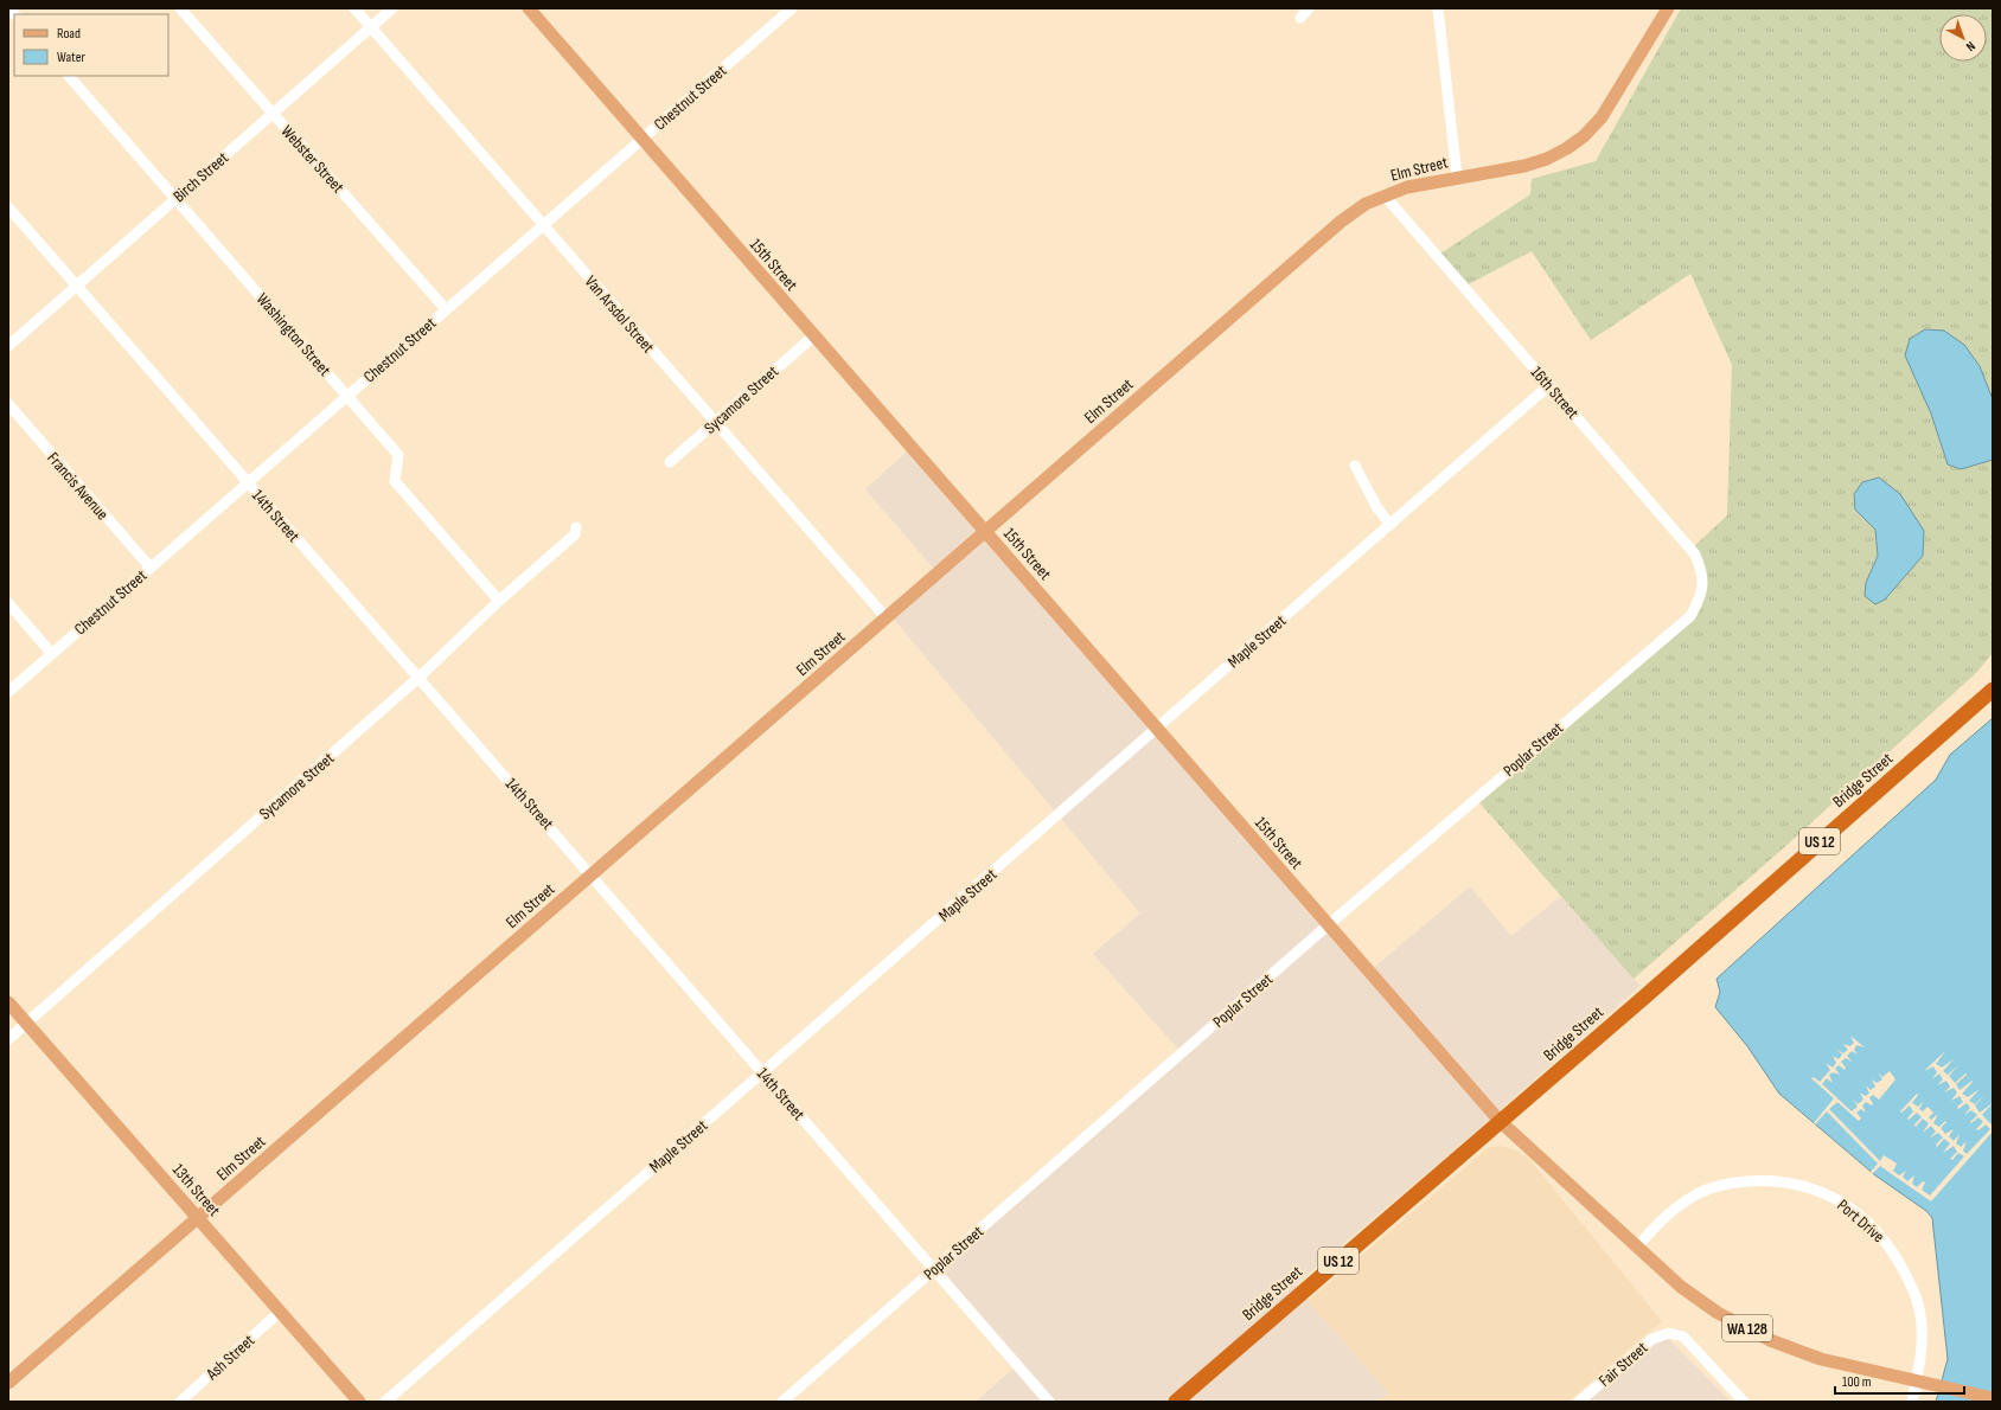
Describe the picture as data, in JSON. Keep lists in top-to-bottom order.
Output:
{
  "streets": {
    "highway": ["Bridge Street", "US 12"],
    "main road": [
      "Elm Street",
      "15th Street",
      "13th Street",
      "WA 128"
    ],
    "street": [
      "Chestnut Street",
      "Webster Street",
      "Birch Street",
      "Van Arsdol Street",
      "Washington Street",
      "16th Street",
      "Sycamore Street",
      "Francis Avenue",
      "14th Street",
      "Maple Street",
      "Poplar Street",
      "Port Drive",
      "Ash Street",
      "Fair Street"
    ]
  },
  "crossings": [
    ["Chestnut Street", "Webster Street"],
    ["Chestnut Street", "15th Street"],
    ["Chestnut Street", "Van Arsdol Street"],
    ["Chestnut Street", "Washington Street"],
    ["Chestnut Street", "Francis Avenue"],
    ["Chestnut Street", "14th Street"],
    ["Webster Street", "Birch Street"],
    ["Elm Street", "15th Street"],
    ["Elm Street", "Van Arsdol Street"],
    ["Elm Street", "16th Street"],
    ["Elm Street", "14th Street"],
    ["Elm Street", "13th Street"],
    ["Birch Street", "Van Arsdol Street"],
    ["Birch Street", "Washington Street"],
    ["Birch Street", "14th Street"],
    ["15th Street", "Sycamore Street"],
    ["15th Street", "Maple Street"],
    ["15th Street", "Poplar Street"],
    ["15th Street", "Bridge Street"],
    ["15th Street", "WA 128"],
    ["Van Arsdol Street", "Sycamore Street"],
    ["Washington Street", "Sycamore Street"],
    ["16th Street", "Maple Street"],
    ["16th Street", "Poplar Street"],
    ["Sycamore Street", "14th Street"],
    ["Sycamore Street", "13th Street"],
    ["14th Street", "Maple Street"],
    ["14th Street", "Poplar Street"],
    ["Bridge Street", "WA 128"],
    ["13th Street", "Ash Street"],
    ["Port Drive", "WA 128"]
  ],
  "legend": ["Road", "Water"],
  "scale_bar": "100 m",
  "north": "bottom right"
}
